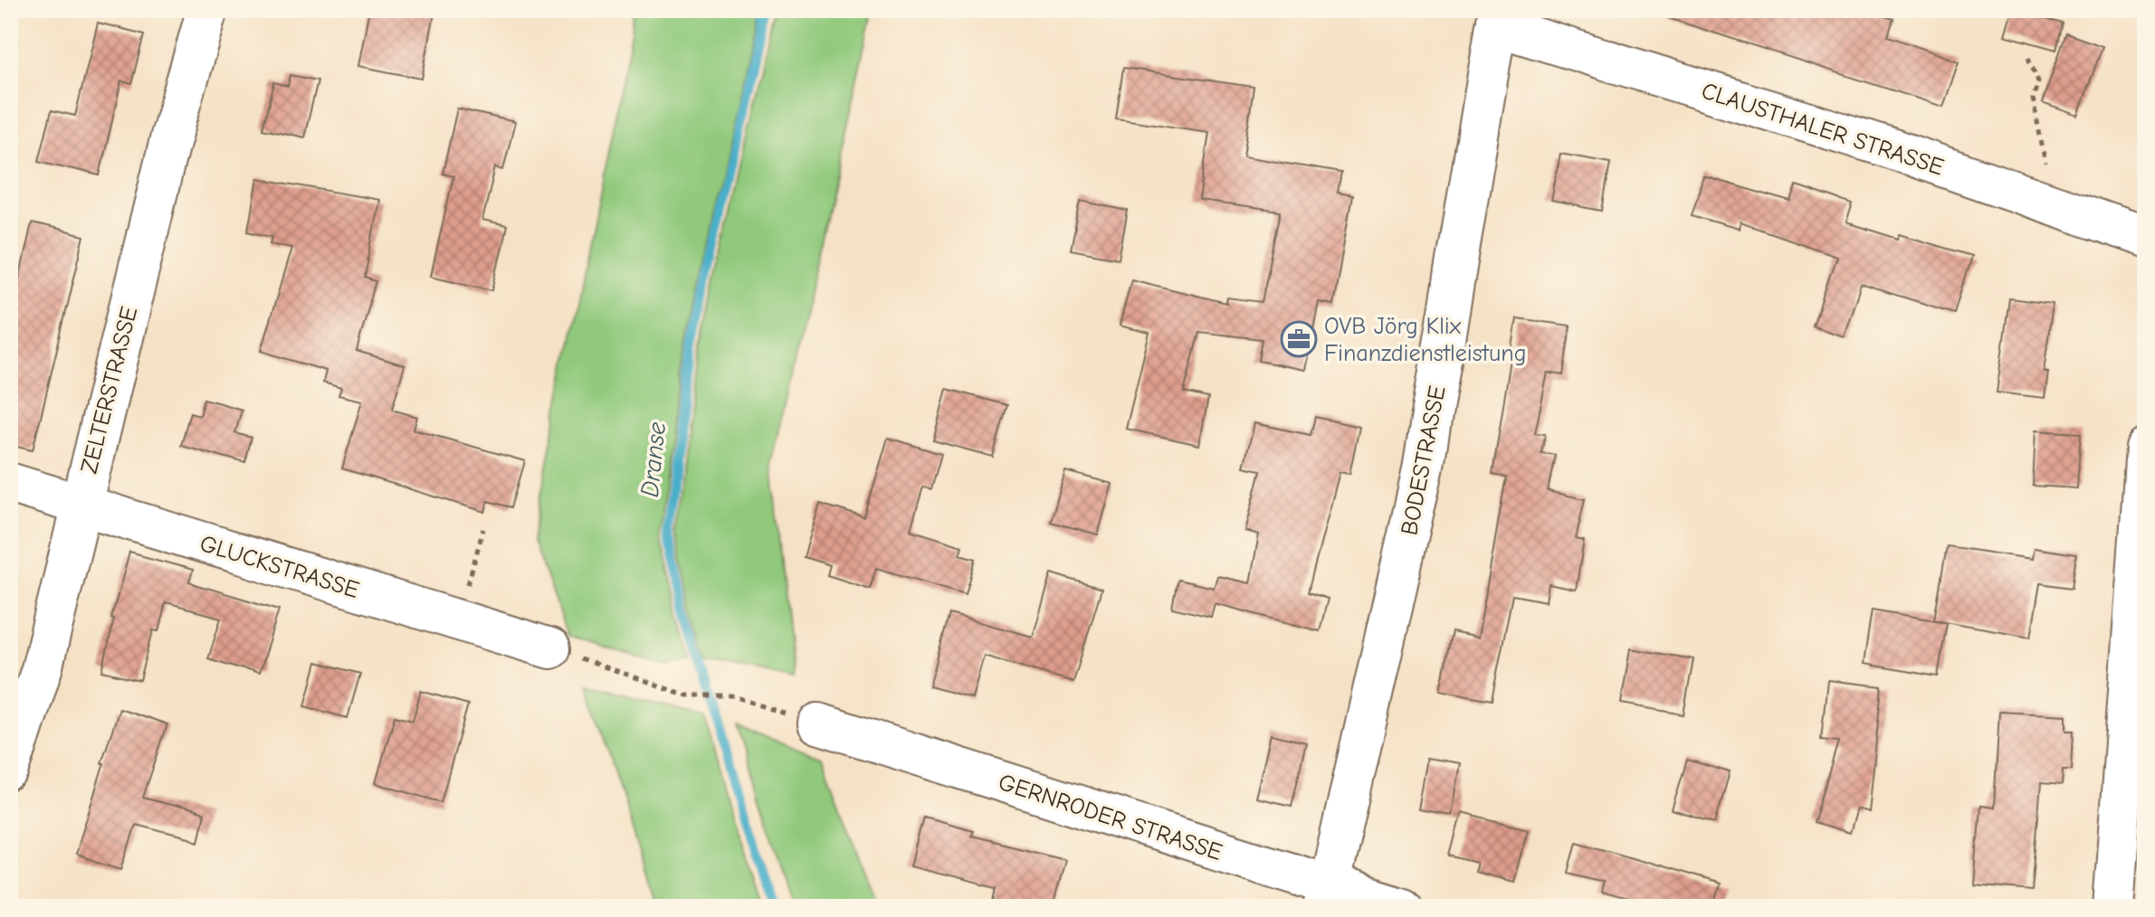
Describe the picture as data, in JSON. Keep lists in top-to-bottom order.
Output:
{
  "streets": {
    "street": [
      "CLAUSTHALER STRASSE",
      "ZELTERSTRASSE",
      "BODESTRASSE",
      "GLUCKSTRASSE",
      "GERNRODER STRASSE"
    ]
  },
  "crossings": [
    ["CLAUSTHALER STRASSE", "BODESTRASSE"],
    ["ZELTERSTRASSE", "GLUCKSTRASSE"],
    ["BODESTRASSE", "GERNRODER STRASSE"]
  ],
  "water": ["Dranse"],
  "places": {
    "office": ["OVB Jörg Klix Finanzdienstleistung"]
  }
}
